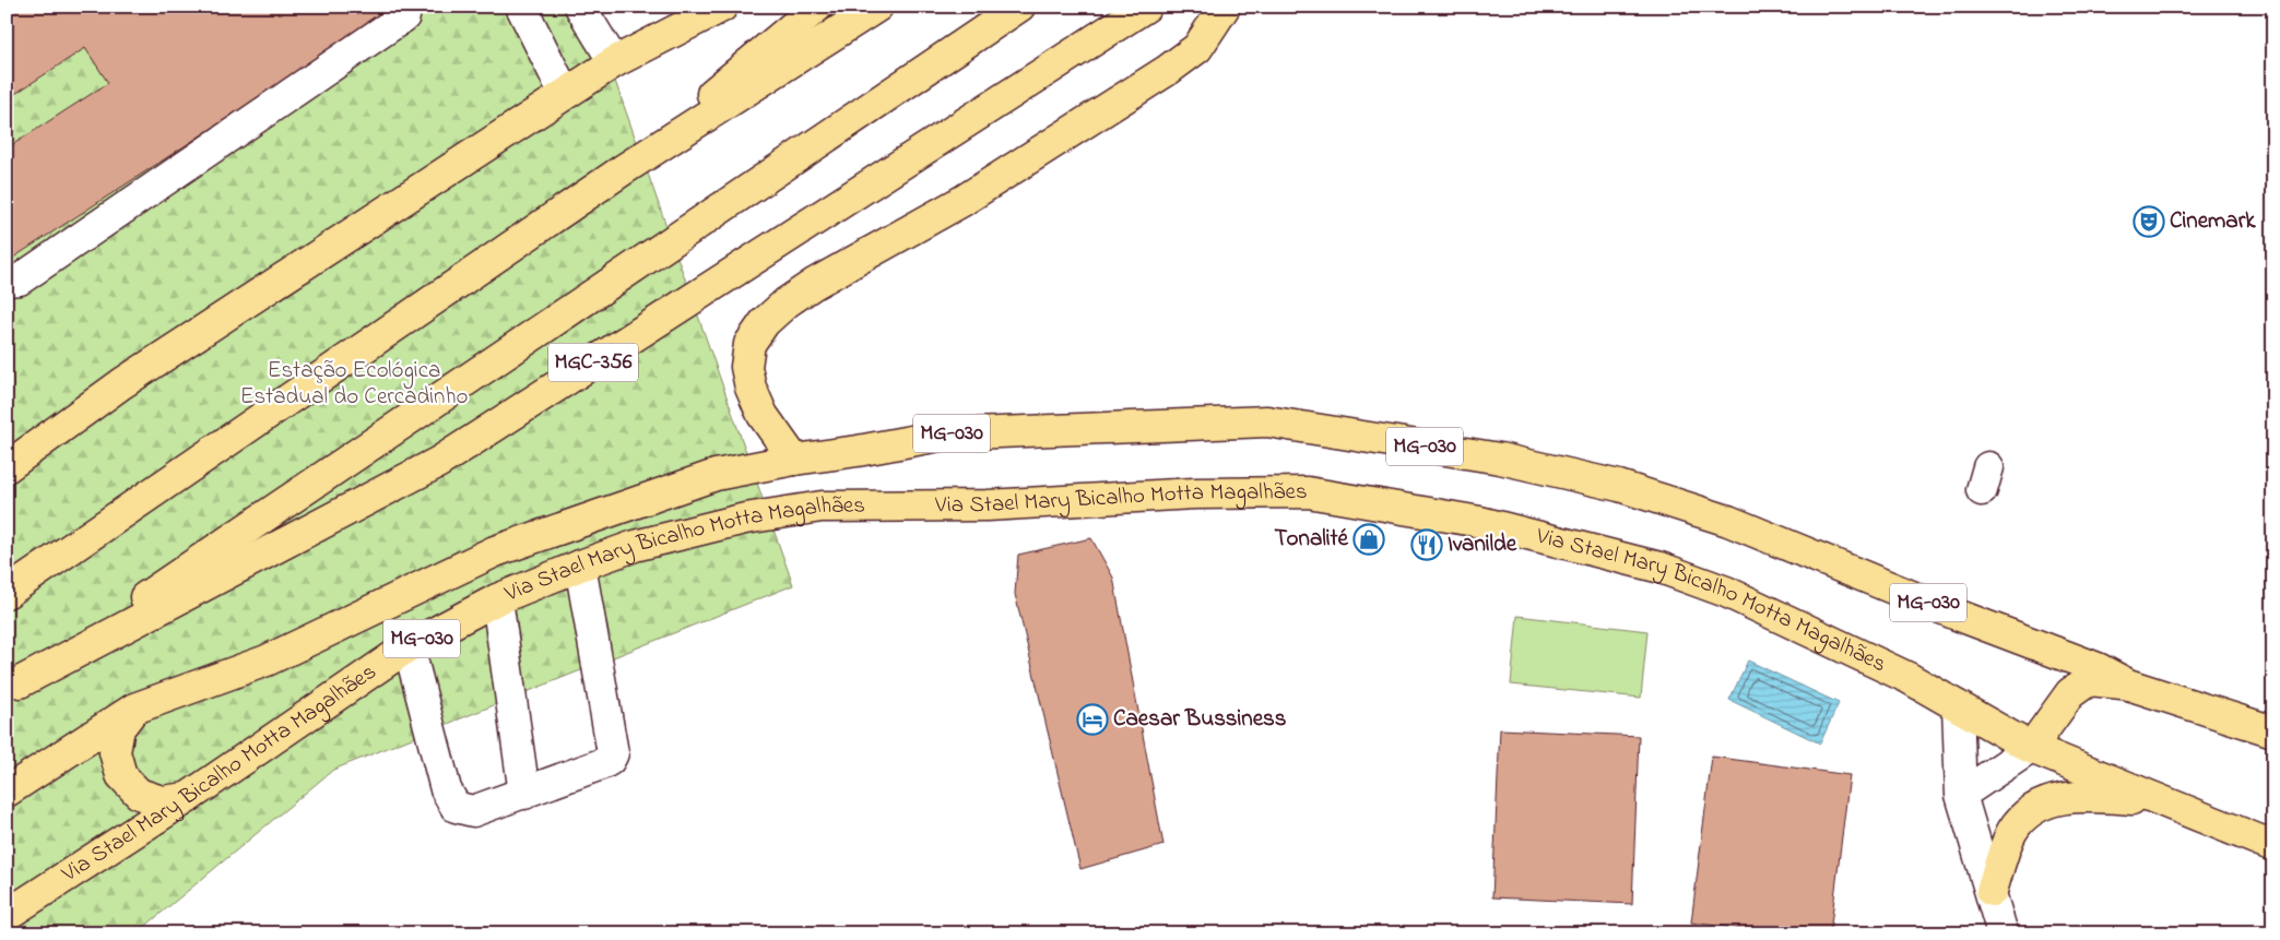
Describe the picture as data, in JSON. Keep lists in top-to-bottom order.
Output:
{
  "streets": {
    "highway": ["MGC-356", "MG-030", "Via Stael Mary Bicalho Motta Magalhães"]
  },
  "crossings": [
    ["MG-030", "Via Stael Mary Bicalho Motta Magalhães"]
  ],
  "parks": ["Estação Ecológica Estadual do Cercadinho"],
  "places": {
    "theatre": ["Cinemark"],
    "shop": ["Tonalité"],
    "restaurant": ["Ivanilde"],
    "hotel": ["Caesar Bussiness"]
  }
}
